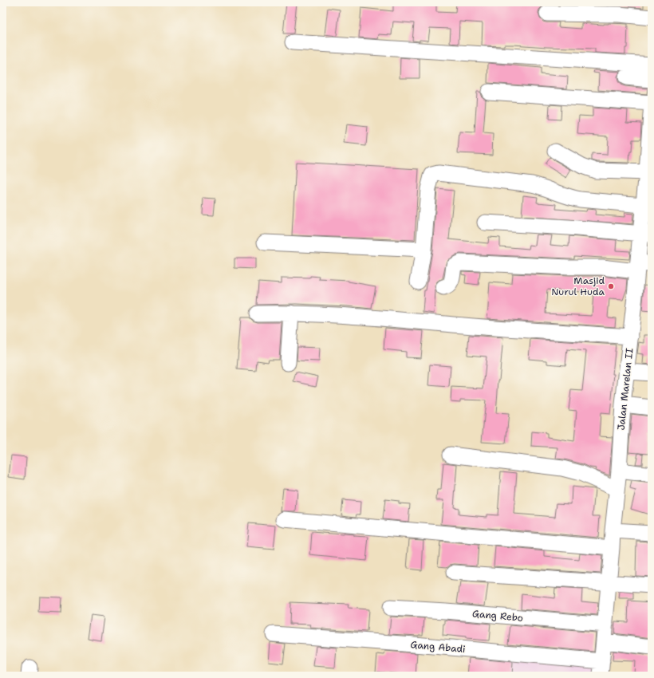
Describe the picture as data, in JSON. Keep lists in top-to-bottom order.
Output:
{
  "streets": {
    "street": ["Jalan Marelan II", "Gang Rebo", "Gang Abadi"]
  },
  "crossings": [
    ["Jalan Marelan II", "Gang Rebo"],
    ["Jalan Marelan II", "Gang Abadi"]
  ],
  "places": ["Masjid Nurul Huda"]
}
